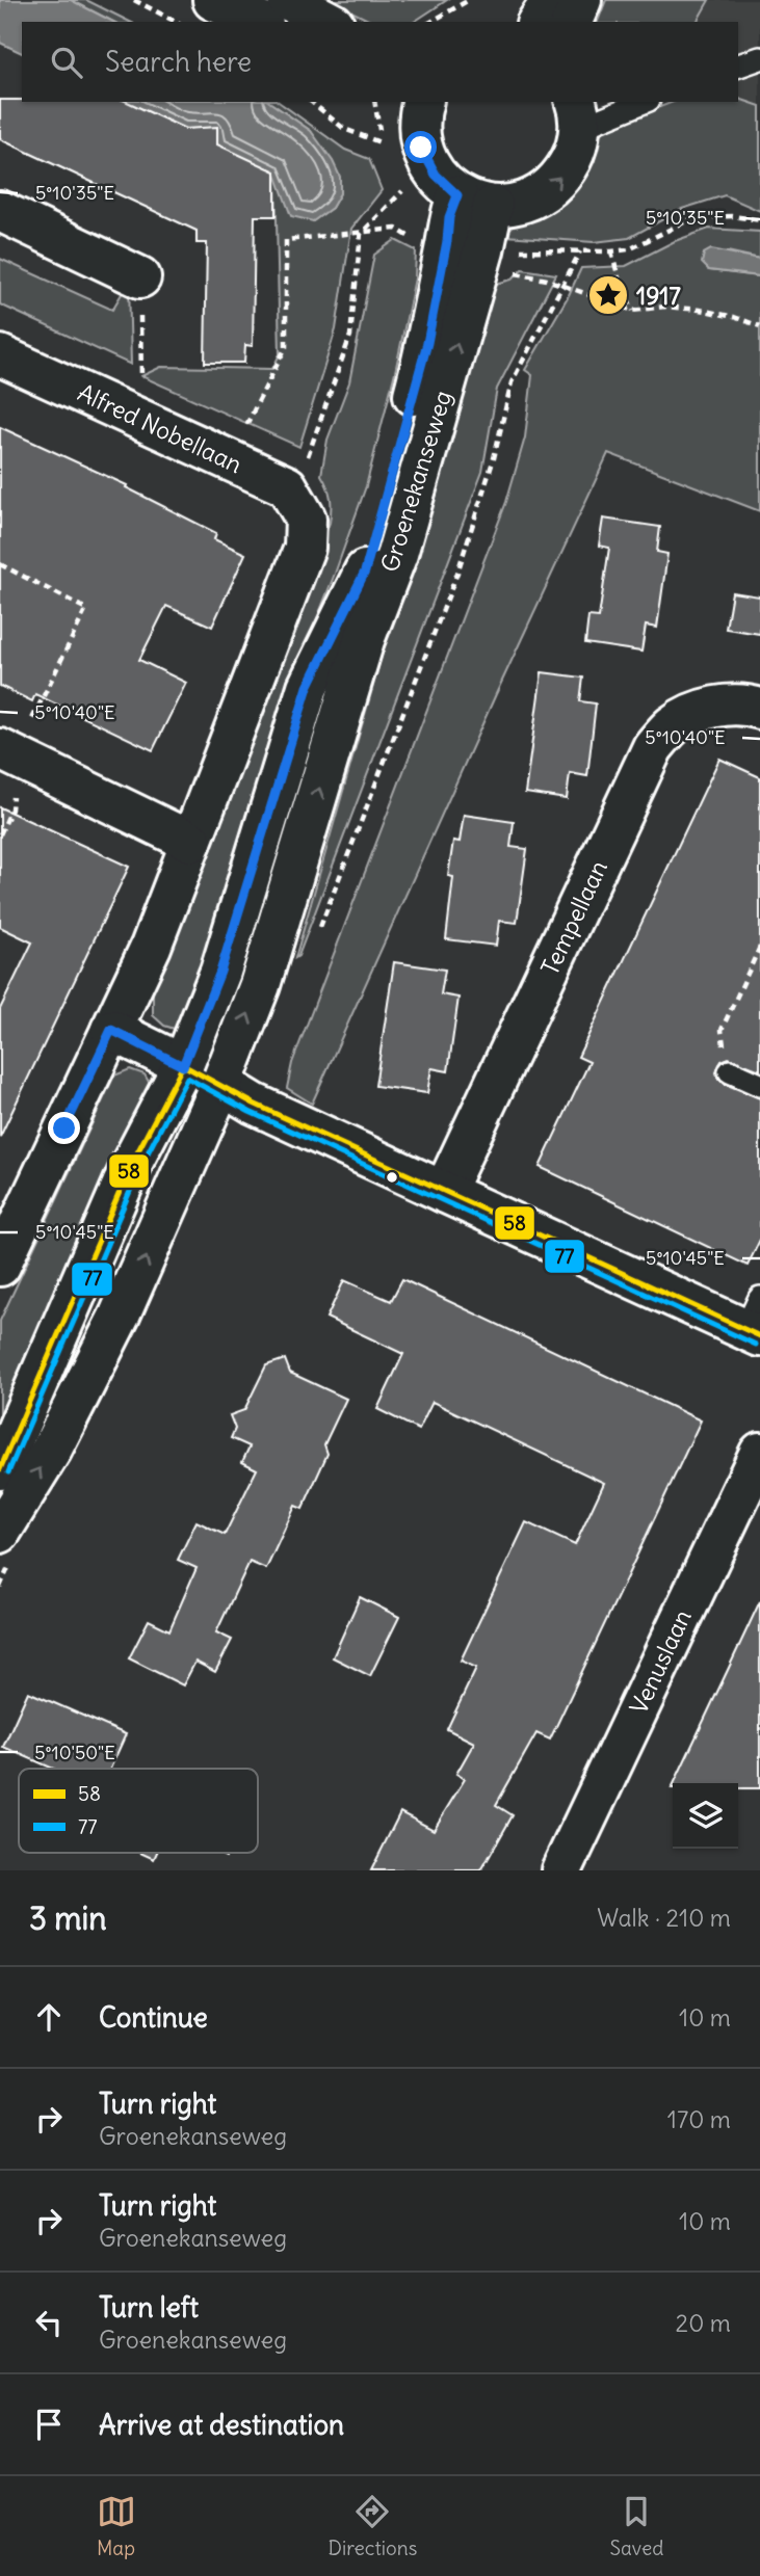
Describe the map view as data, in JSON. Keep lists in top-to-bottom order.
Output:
{
  "streets": {
    "street": [
      "Alfred Nobellaan",
      "Groenekanseweg",
      "Tempellaan",
      "Venuslaan"
    ]
  },
  "places": {
    "place": ["1917"]
  },
  "lines": ["transit line 58", "transit line 77"],
  "legend": ["58", "77"],
  "page": {
    "search": "Search here",
    "heading": ["3 min", "Walk · 210 m"],
    "list": [
      ["Continue", "10 m"],
      ["Turn right", "Groenekanseweg", "170 m"],
      ["Turn right", "Groenekanseweg", "10 m"],
      ["Turn left", "Groenekanseweg", "20 m"],
      "Arrive at destination"
    ],
    "nav": ["Map", "Directions", "Saved"]
  },
  "coordinates": [
    "5°10'35\"E",
    "5°10'40\"E",
    "5°10'45\"E",
    "5°10'50\"E"
  ]
}
